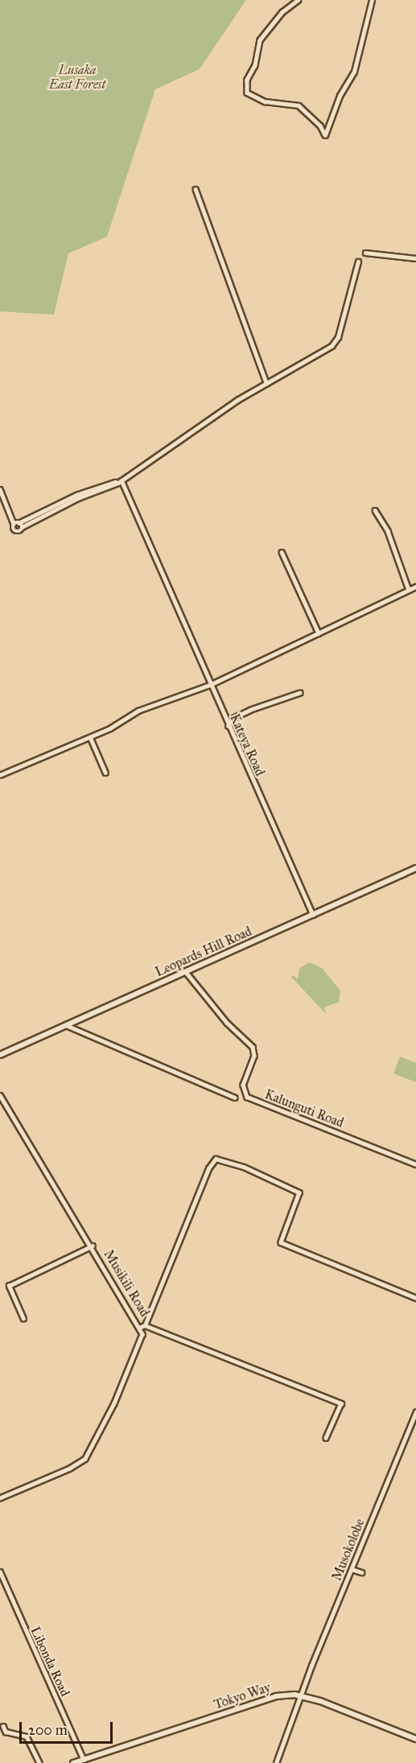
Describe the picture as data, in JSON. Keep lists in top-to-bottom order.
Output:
{
  "streets": {
    "main road": ["Leopards Hill Road", "Tokyo Way"],
    "street": [
      "Kateya Road",
      "Kalunguti Road",
      "Musikili Road",
      "Musokolobe",
      "Libonda Road"
    ]
  },
  "crossings": [
    ["Kateya Road", "Leopards Hill Road"],
    ["Leopards Hill Road", "Kalunguti Road"],
    ["Musokolobe", "Tokyo Way"],
    ["Libonda Road", "Tokyo Way"]
  ],
  "parks": ["Lusaka East Forest"],
  "scale_bar": "200 m"
}
